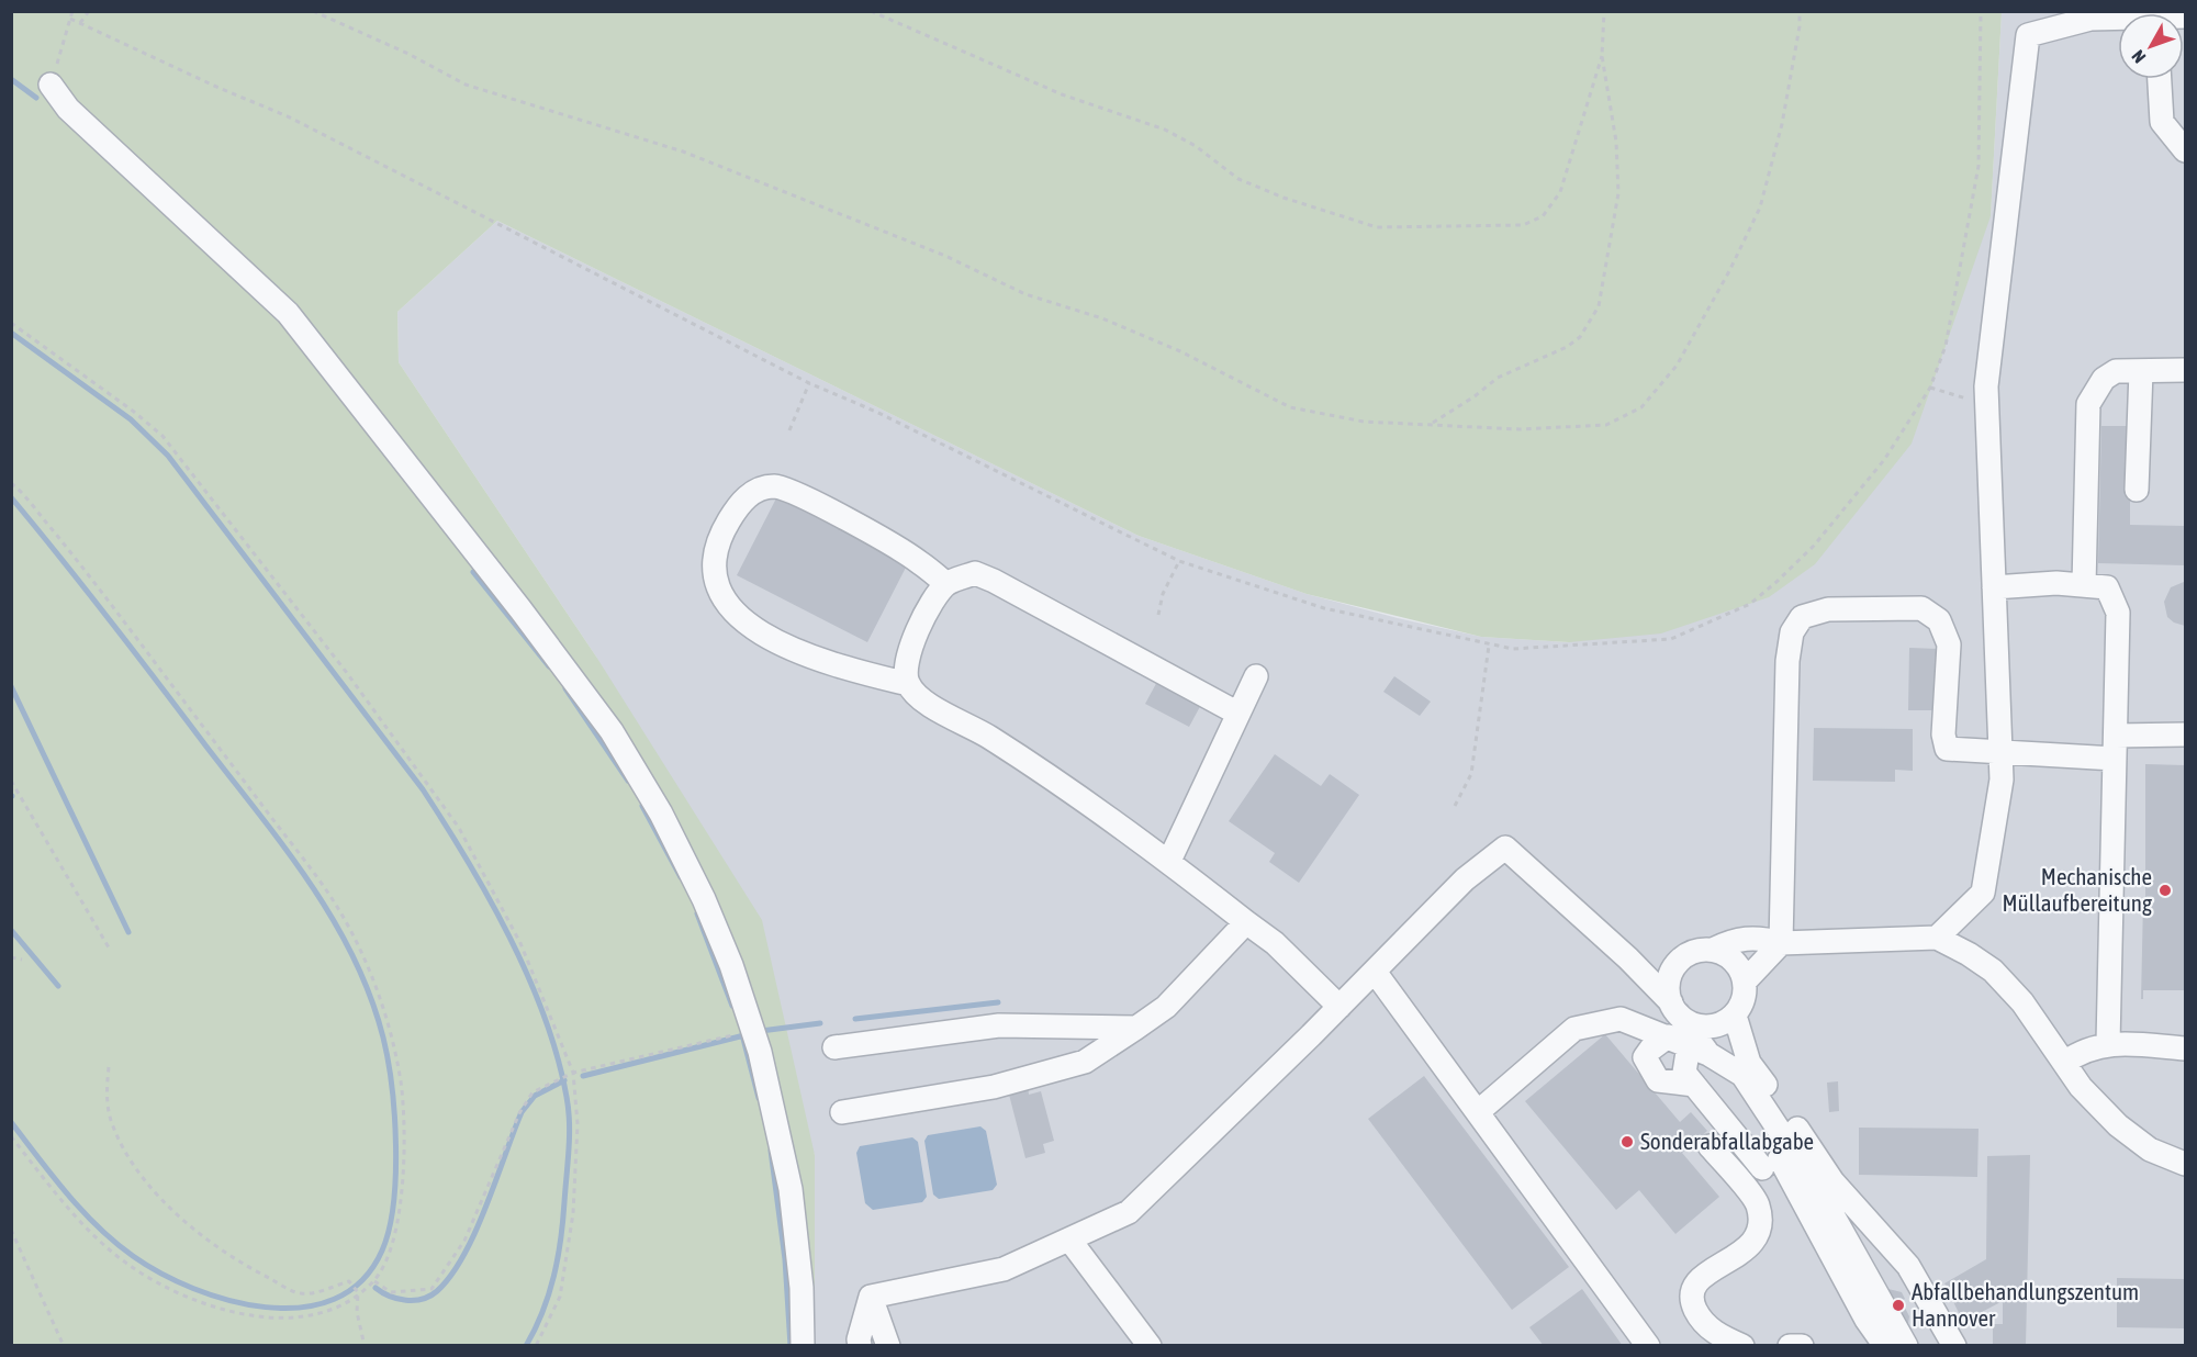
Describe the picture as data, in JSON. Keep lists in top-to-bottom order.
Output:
{
  "places": ["Mechanische Müllaufbereitung", "Sonderabfallabgabe", "Abfallbehandlungszentum Hannover"],
  "north": "bottom left"
}
